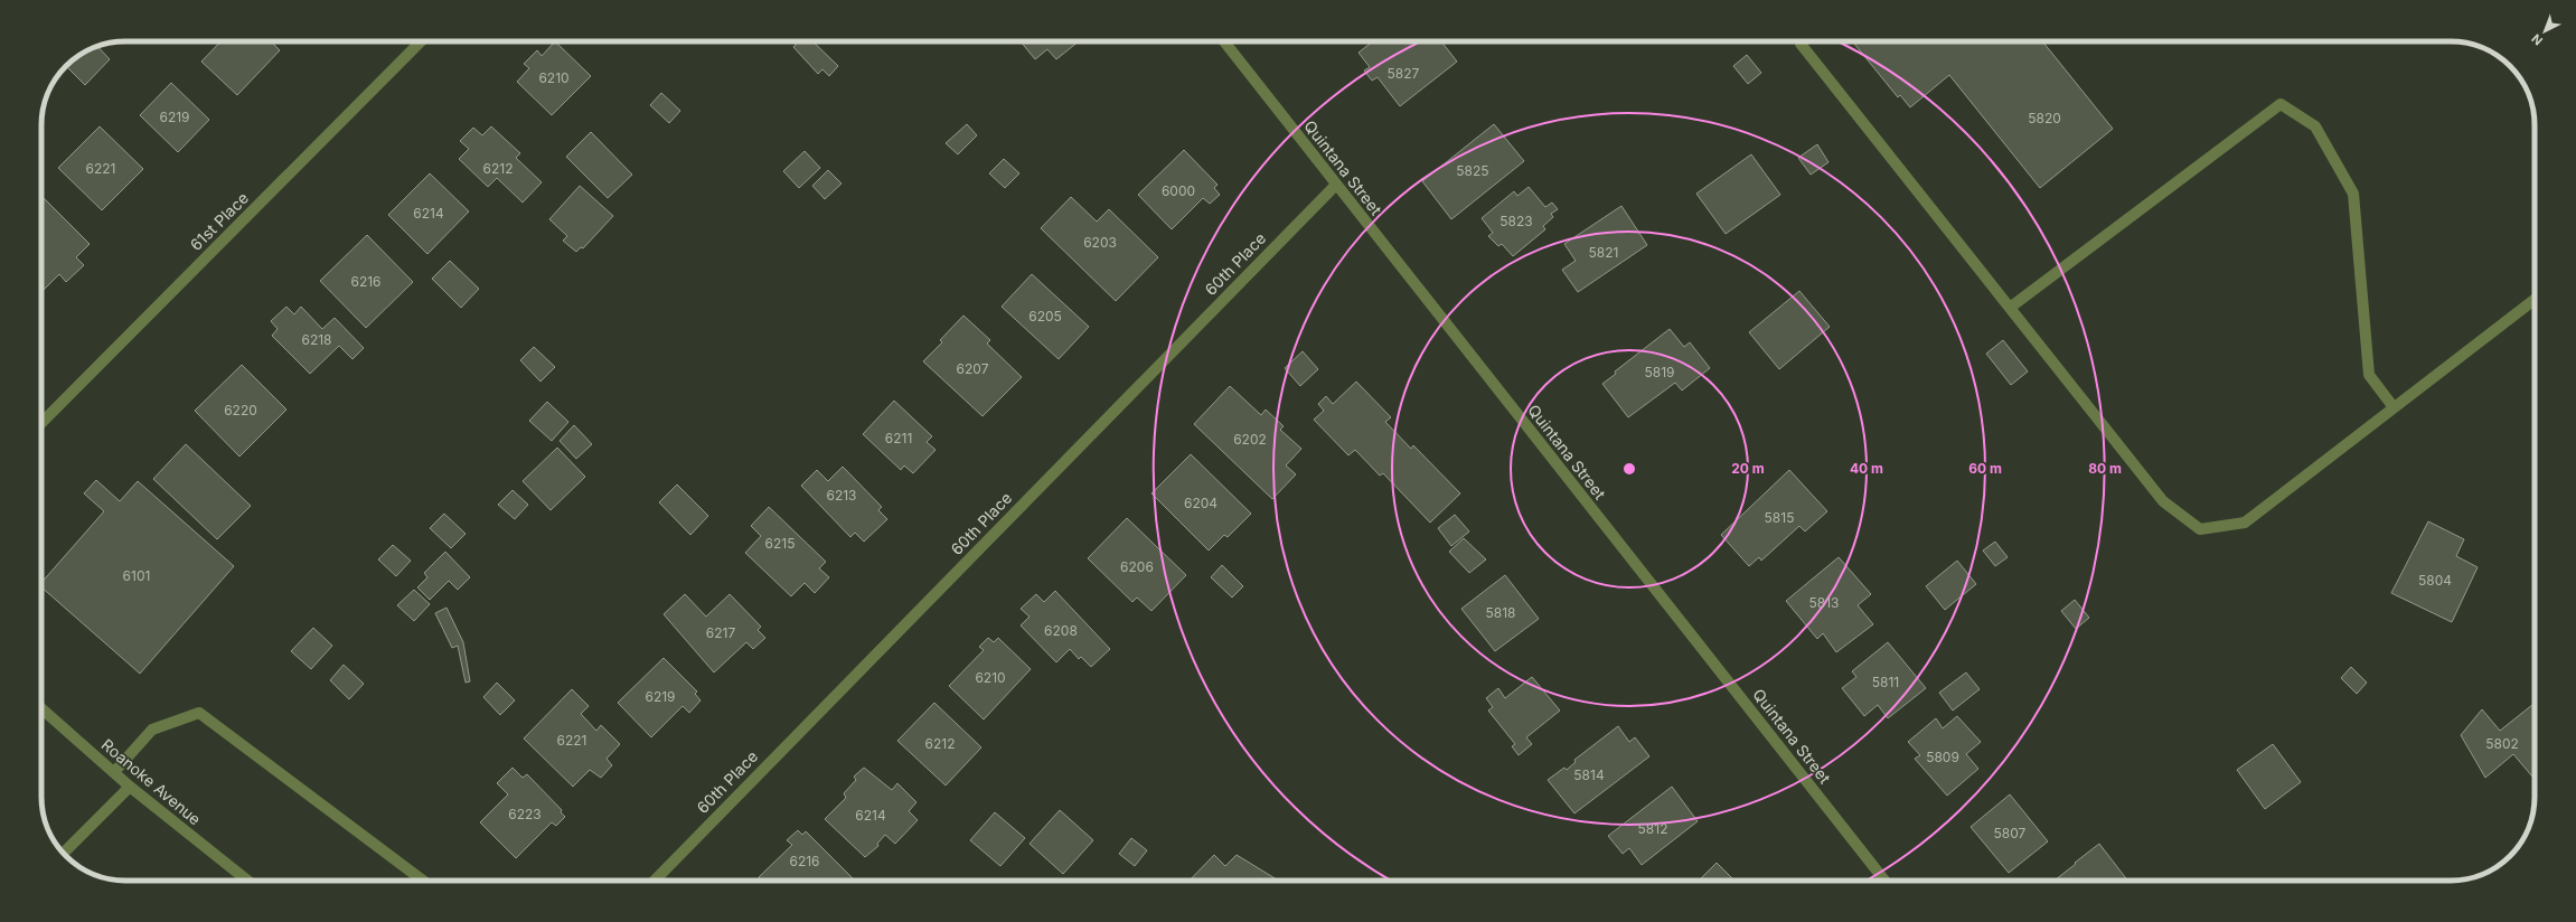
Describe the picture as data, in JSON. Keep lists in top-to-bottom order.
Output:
{
  "streets": {
    "street": [
      "Quintana Street",
      "61st Place",
      "60th Place",
      "Roanoke Avenue"
    ]
  },
  "crossings": [
    ["Quintana Street", "60th Place"]
  ],
  "house_numbers": [
    "5827",
    "6210",
    "6219",
    "5820",
    "6221",
    "6212",
    "5825",
    "6000",
    "6214",
    "5823",
    "6203",
    "5821",
    "6216",
    "6205",
    "6218",
    "6207",
    "5819",
    "6220",
    "6211",
    "6202",
    "6213",
    "6204",
    "5815",
    "6215",
    "6206",
    "6101",
    "5804",
    "5813",
    "5818",
    "6208",
    "6217",
    "6210",
    "5811",
    "6219",
    "6221",
    "6212",
    "5802",
    "5809",
    "5814",
    "6223",
    "6214",
    "5812",
    "5807",
    "6216"
  ],
  "north": "bottom left",
  "rings": [
    "20 m",
    "40 m",
    "60 m",
    "80 m"
  ]
}
